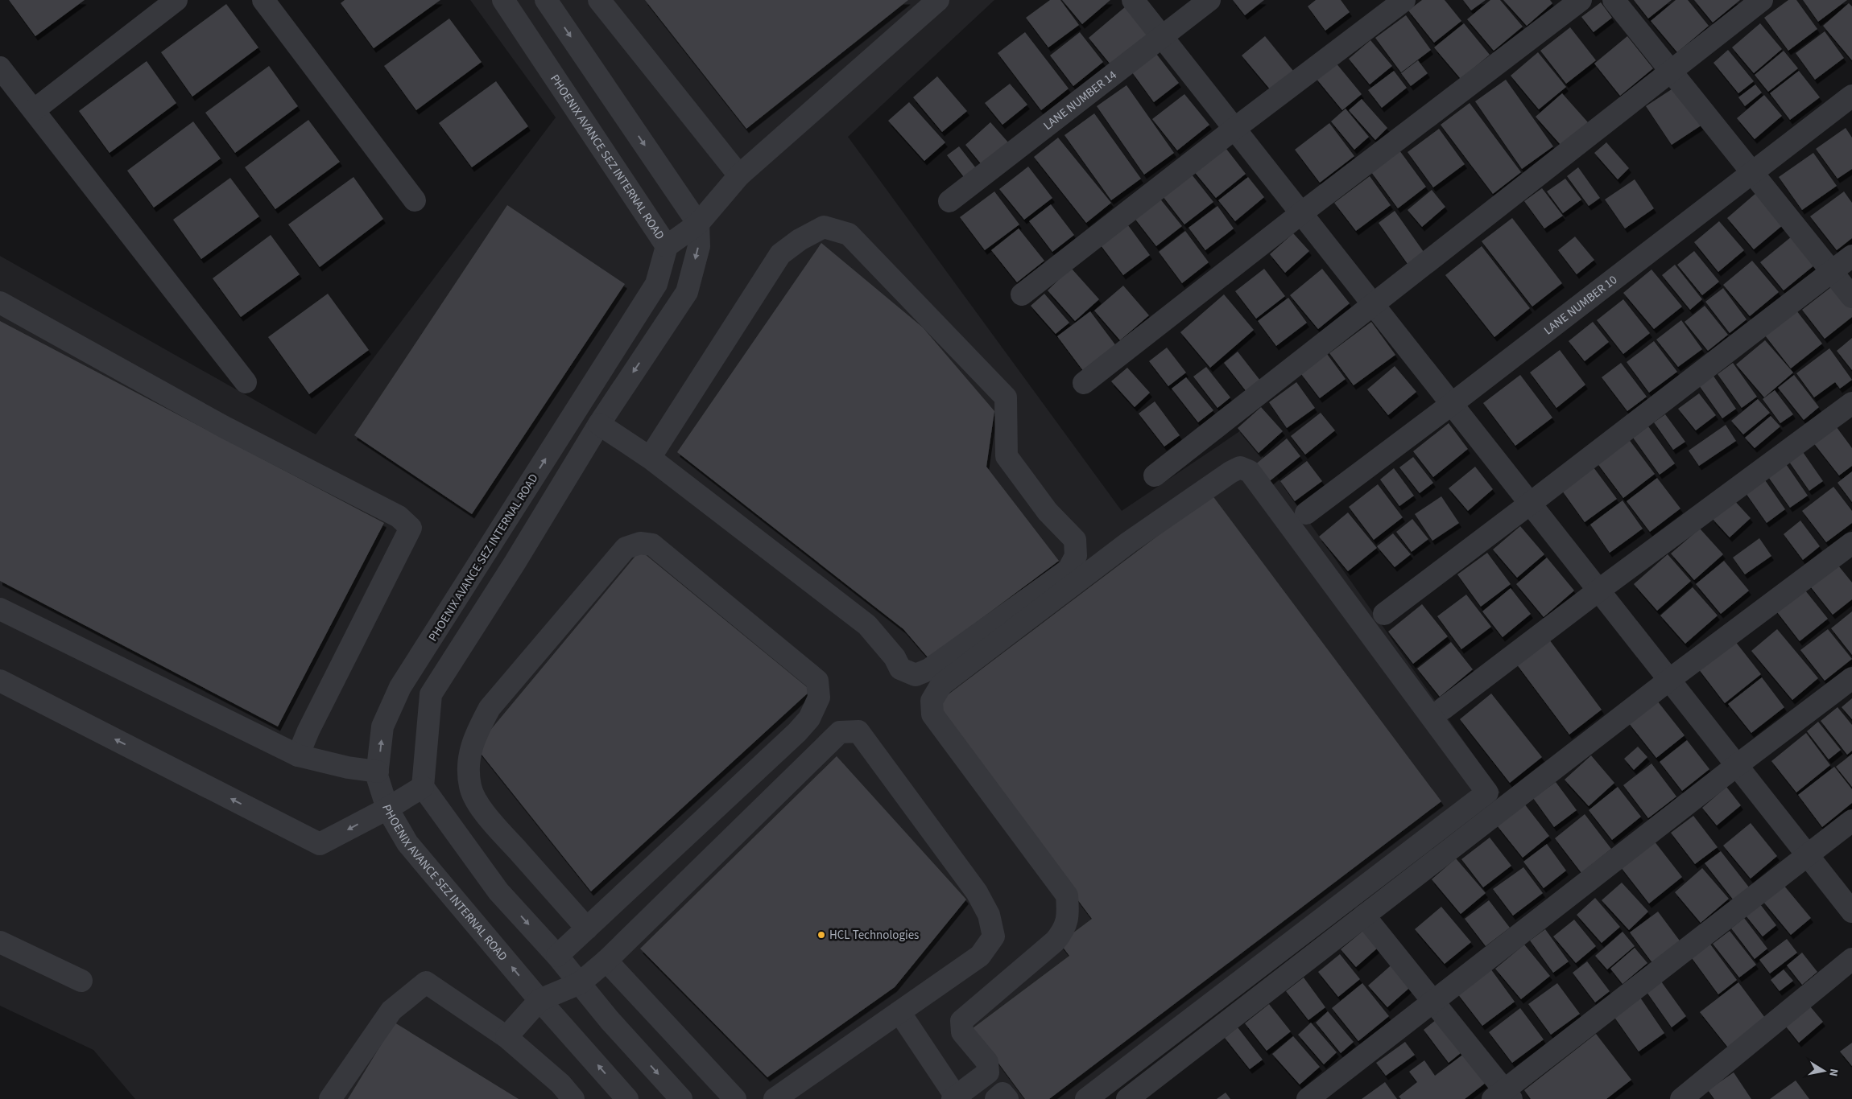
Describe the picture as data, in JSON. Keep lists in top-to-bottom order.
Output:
{
  "streets": {
    "street": ["LANE NUMBER 14", "PHOENIX AVANCE SEZ INTERNAL ROAD", "LANE NUMBER 10"]
  },
  "places": ["HCL Technologies"],
  "north": "right"
}
